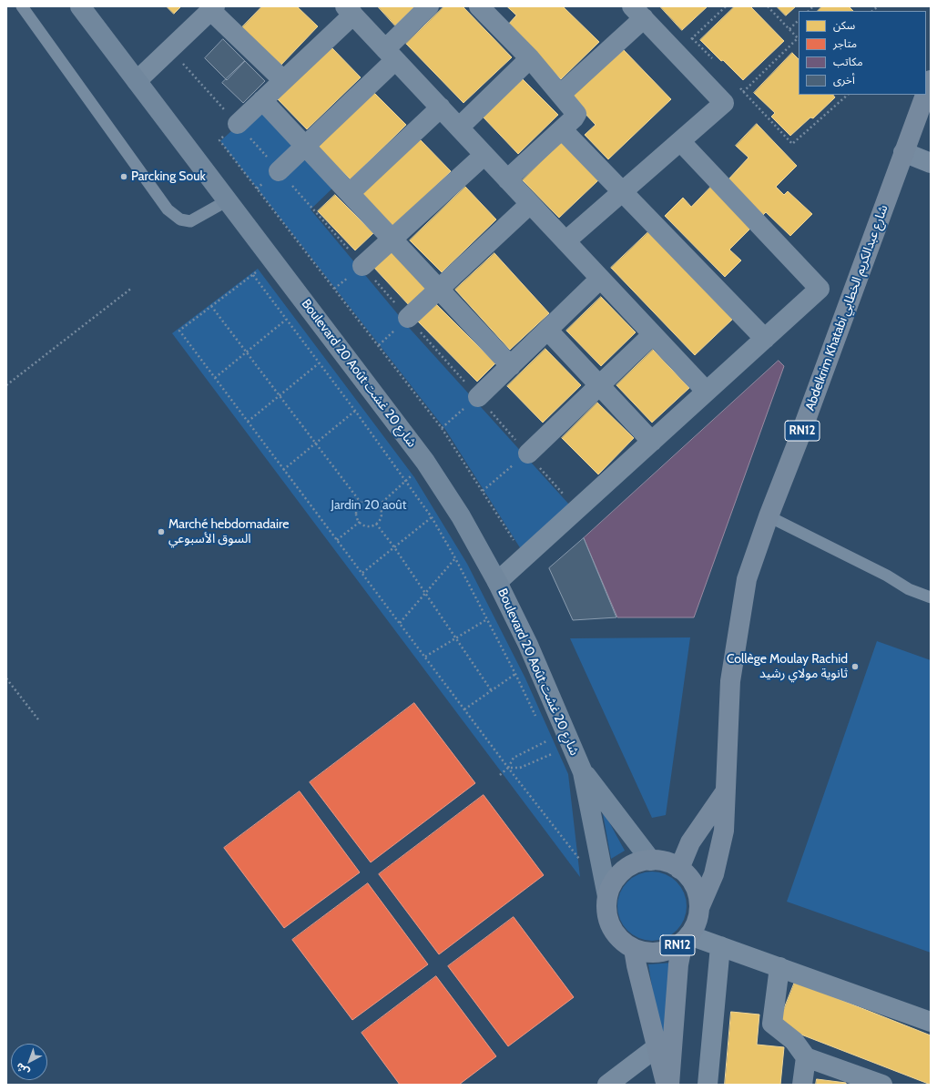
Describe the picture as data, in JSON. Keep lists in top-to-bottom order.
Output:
{
  "streets": {
    "main road": ["Abdelkrim Khatabi شارع عبدالكريم الخطابي", "Boulevard 20 Août شارع 20 غشت", "RN12"]
  },
  "crossings": [
    ["Abdelkrim Khatabi شارع عبدالكريم الخطابي", "RN12"]
  ],
  "parks": ["Jardin 20 août"],
  "places": ["Parcking Souk", "Marché hebdomadaire السوق الأسبوعي", "Collège Moulay Rachid ثانوية مولاي رشيد"],
  "legend": [
    "سكن",
    "متاجر",
    "مكاتب",
    "أخرى"
  ],
  "north": "bottom left"
}
